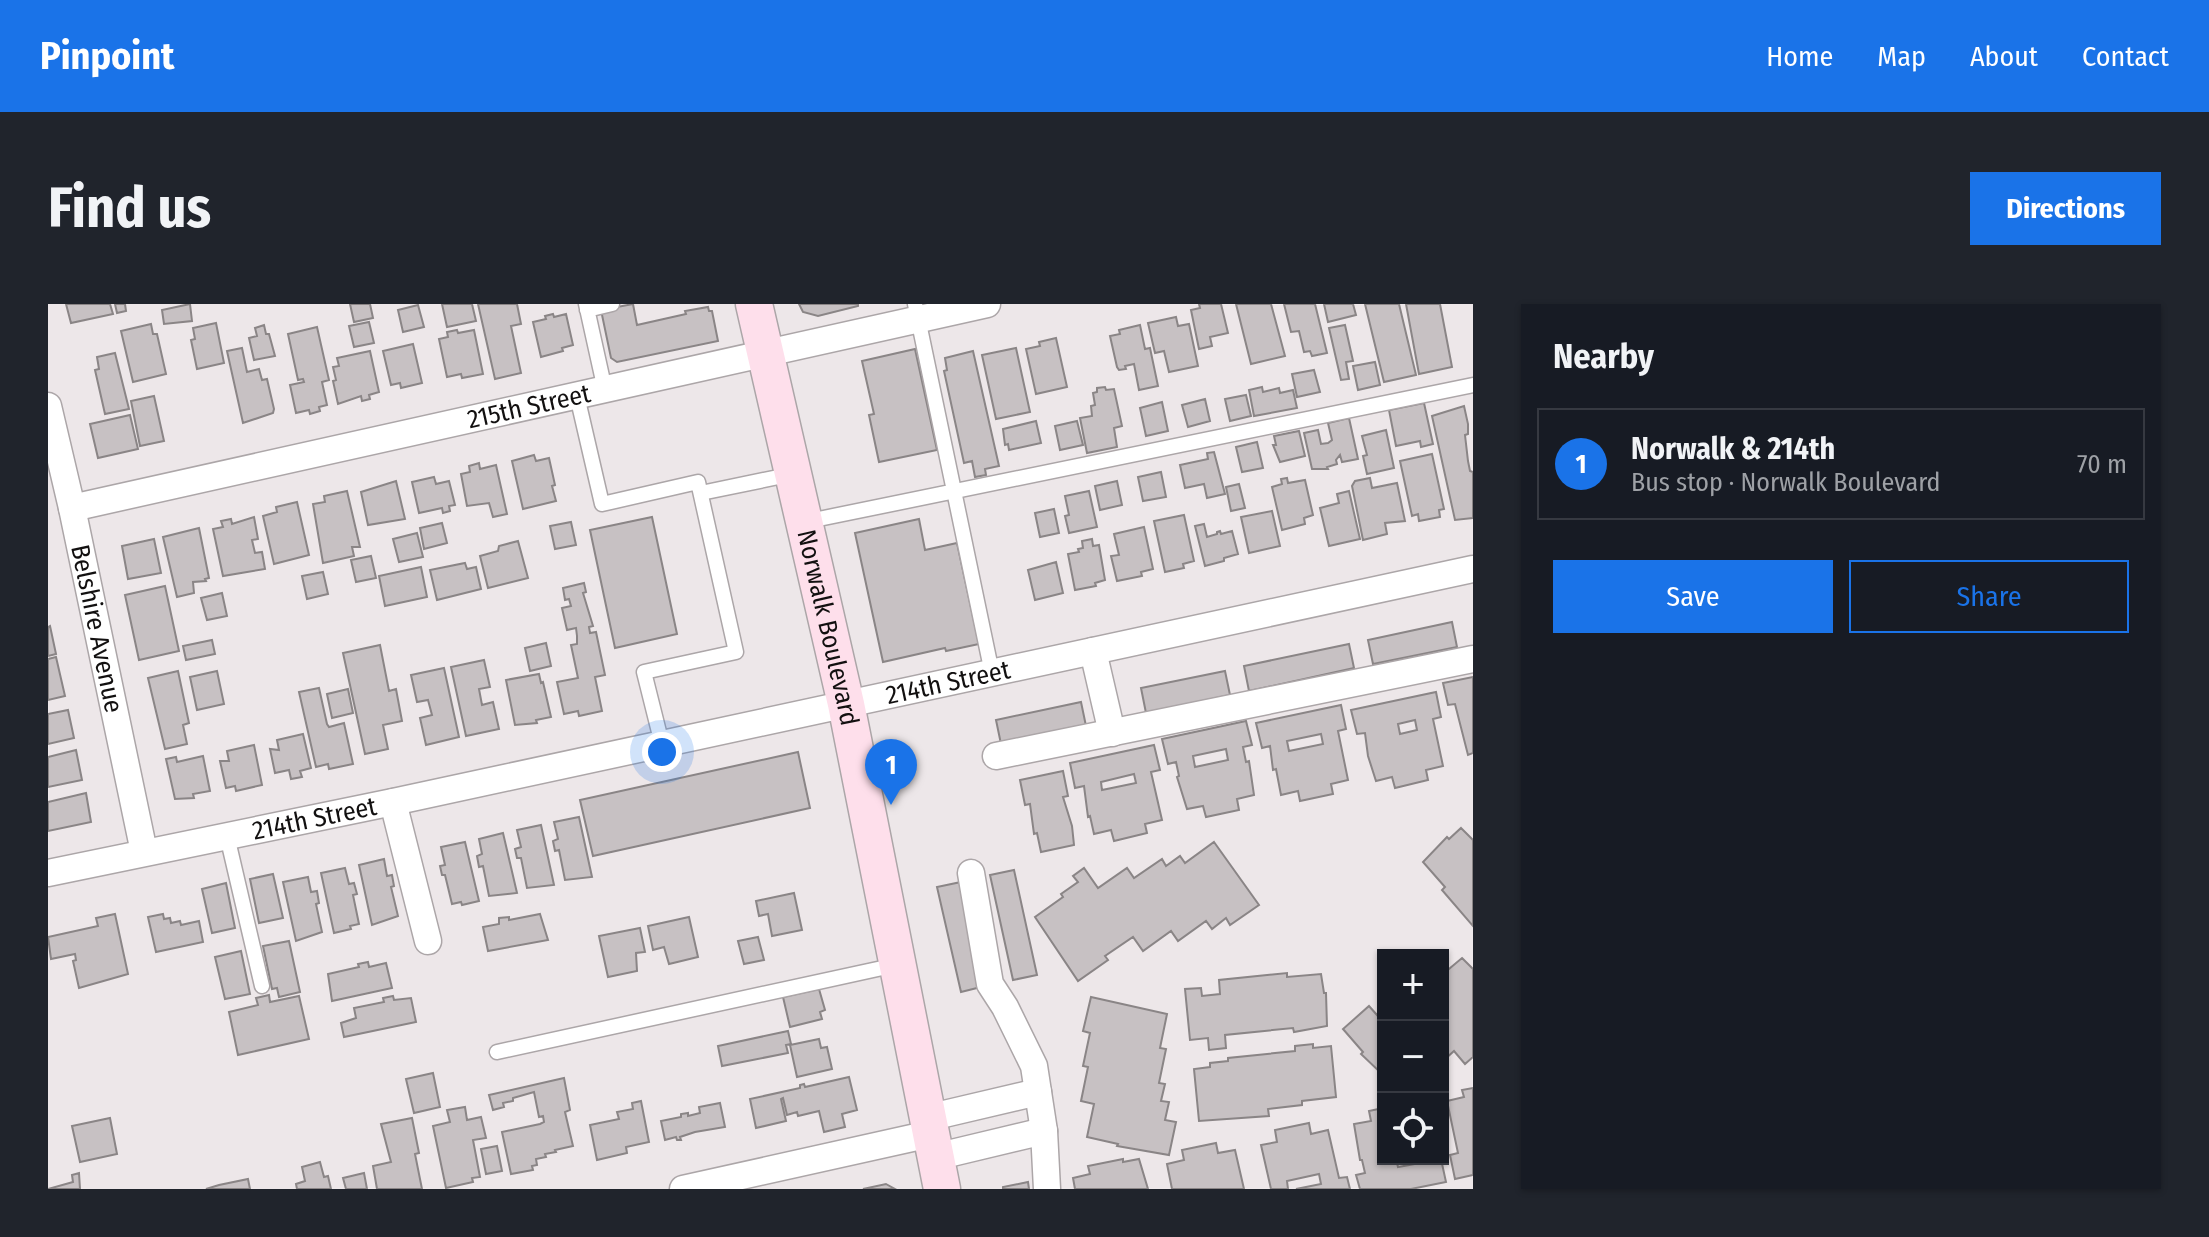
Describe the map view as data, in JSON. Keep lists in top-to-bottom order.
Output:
{
  "streets": {
    "main road": ["Norwalk Boulevard"],
    "street": ["215th Street", "Belshire Avenue", "214th Street"]
  },
  "crossings": [
    ["215th Street", "Norwalk Boulevard"],
    ["215th Street", "Belshire Avenue"],
    ["Norwalk Boulevard", "214th Street"],
    ["Belshire Avenue", "214th Street"]
  ],
  "page": {
    "header": "Pinpoint",
    "nav": [
      "Home",
      "Map",
      "About",
      "Contact"
    ],
    "buttons": [
      "Directions",
      ["Save", "Share"]
    ],
    "title": "Find us",
    "heading": "Nearby",
    "list": [
      {
        "mark": "1",
        "name": "Norwalk & 214th",
        "note": "Bus stop · Norwalk Boulevard",
        "value": "70 m"
      }
    ],
    "pins": "1",
    "map_buttons": ["+", "−"]
  }
}
